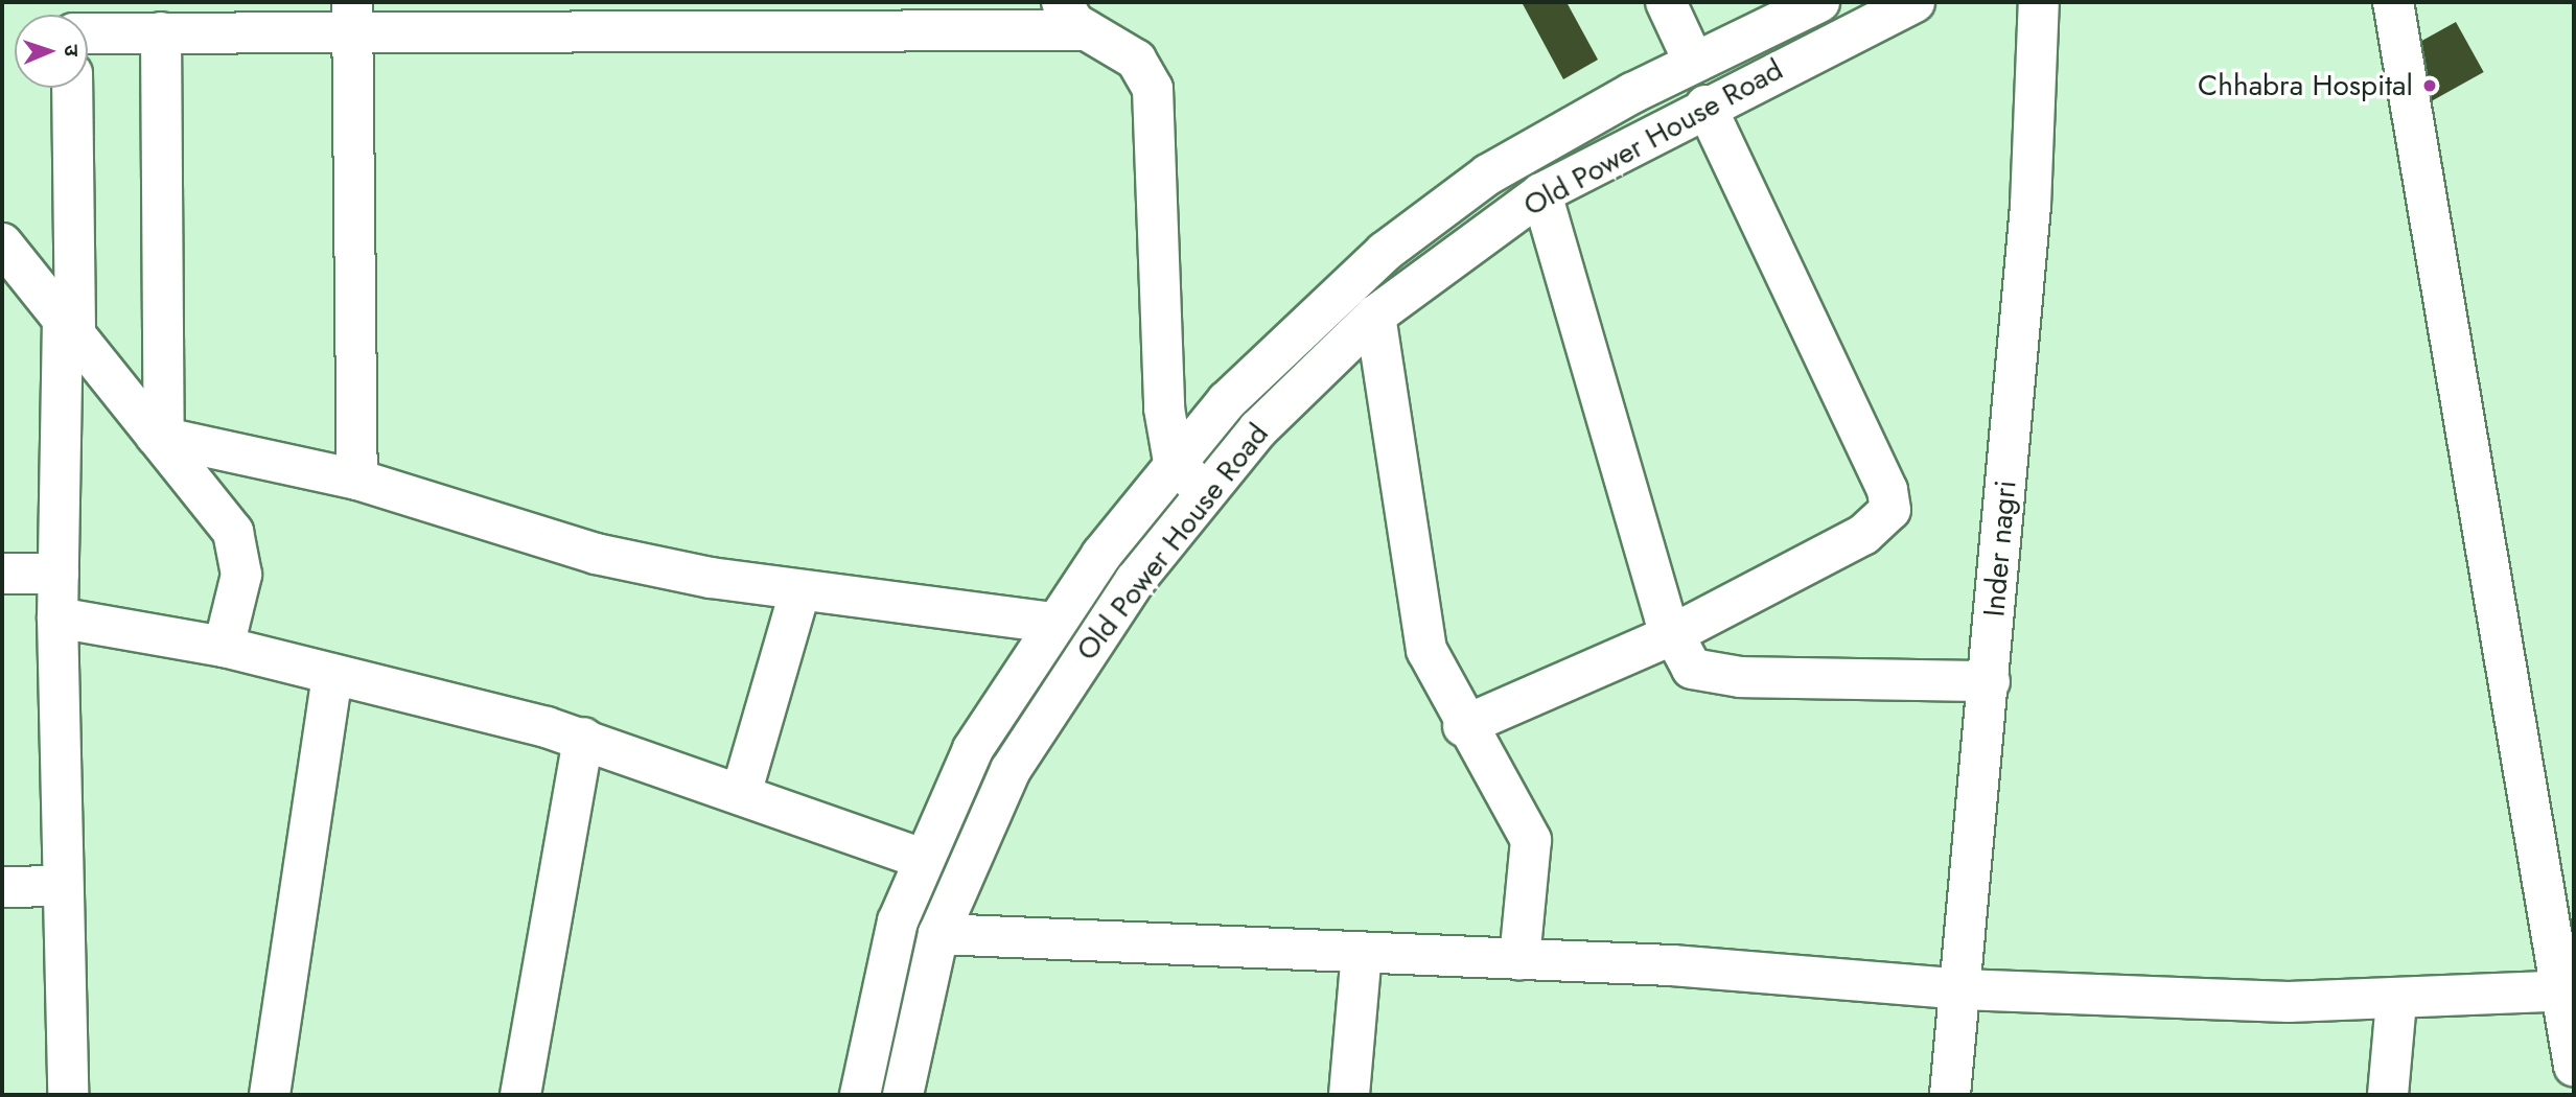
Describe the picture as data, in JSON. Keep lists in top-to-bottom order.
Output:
{
  "streets": {
    "main road": ["Old Power House Road", "Inder nagri"]
  },
  "places": ["Chhabra Hospital"],
  "north": "right"
}
